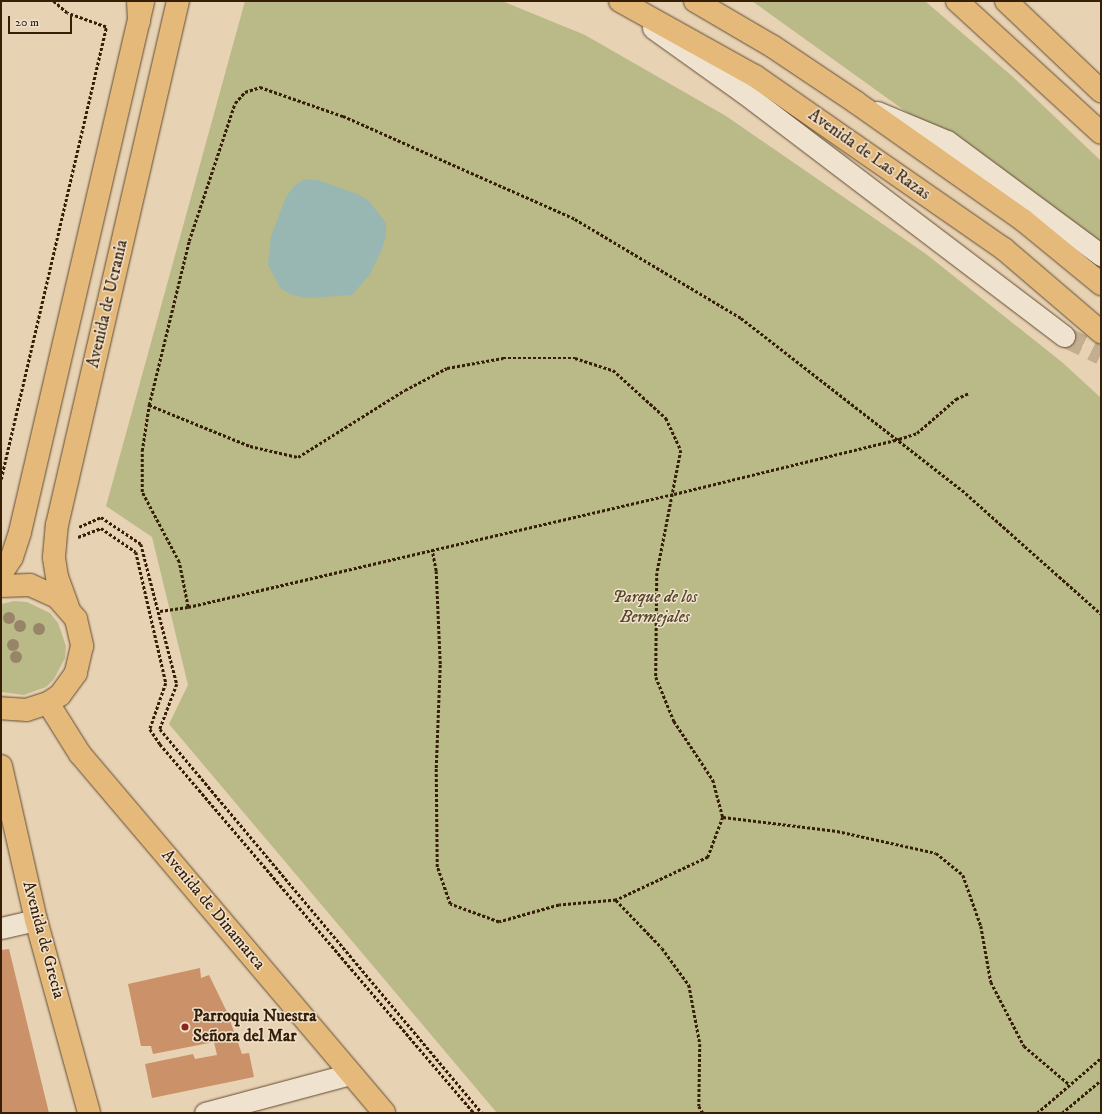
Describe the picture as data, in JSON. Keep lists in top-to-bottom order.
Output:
{
  "streets": {
    "main road": [
      "Avenida de Las Razas",
      "Avenida de Ucrania",
      "Avenida de Dinamarca",
      "Avenida de Grecia"
    ]
  },
  "crossings": [
    ["Avenida de Ucrania", "Avenida de Dinamarca"]
  ],
  "parks": ["Parque de los Bermejales"],
  "places": ["Parroquia Nuestra Señora del Mar"],
  "scale_bar": "20 m"
}
